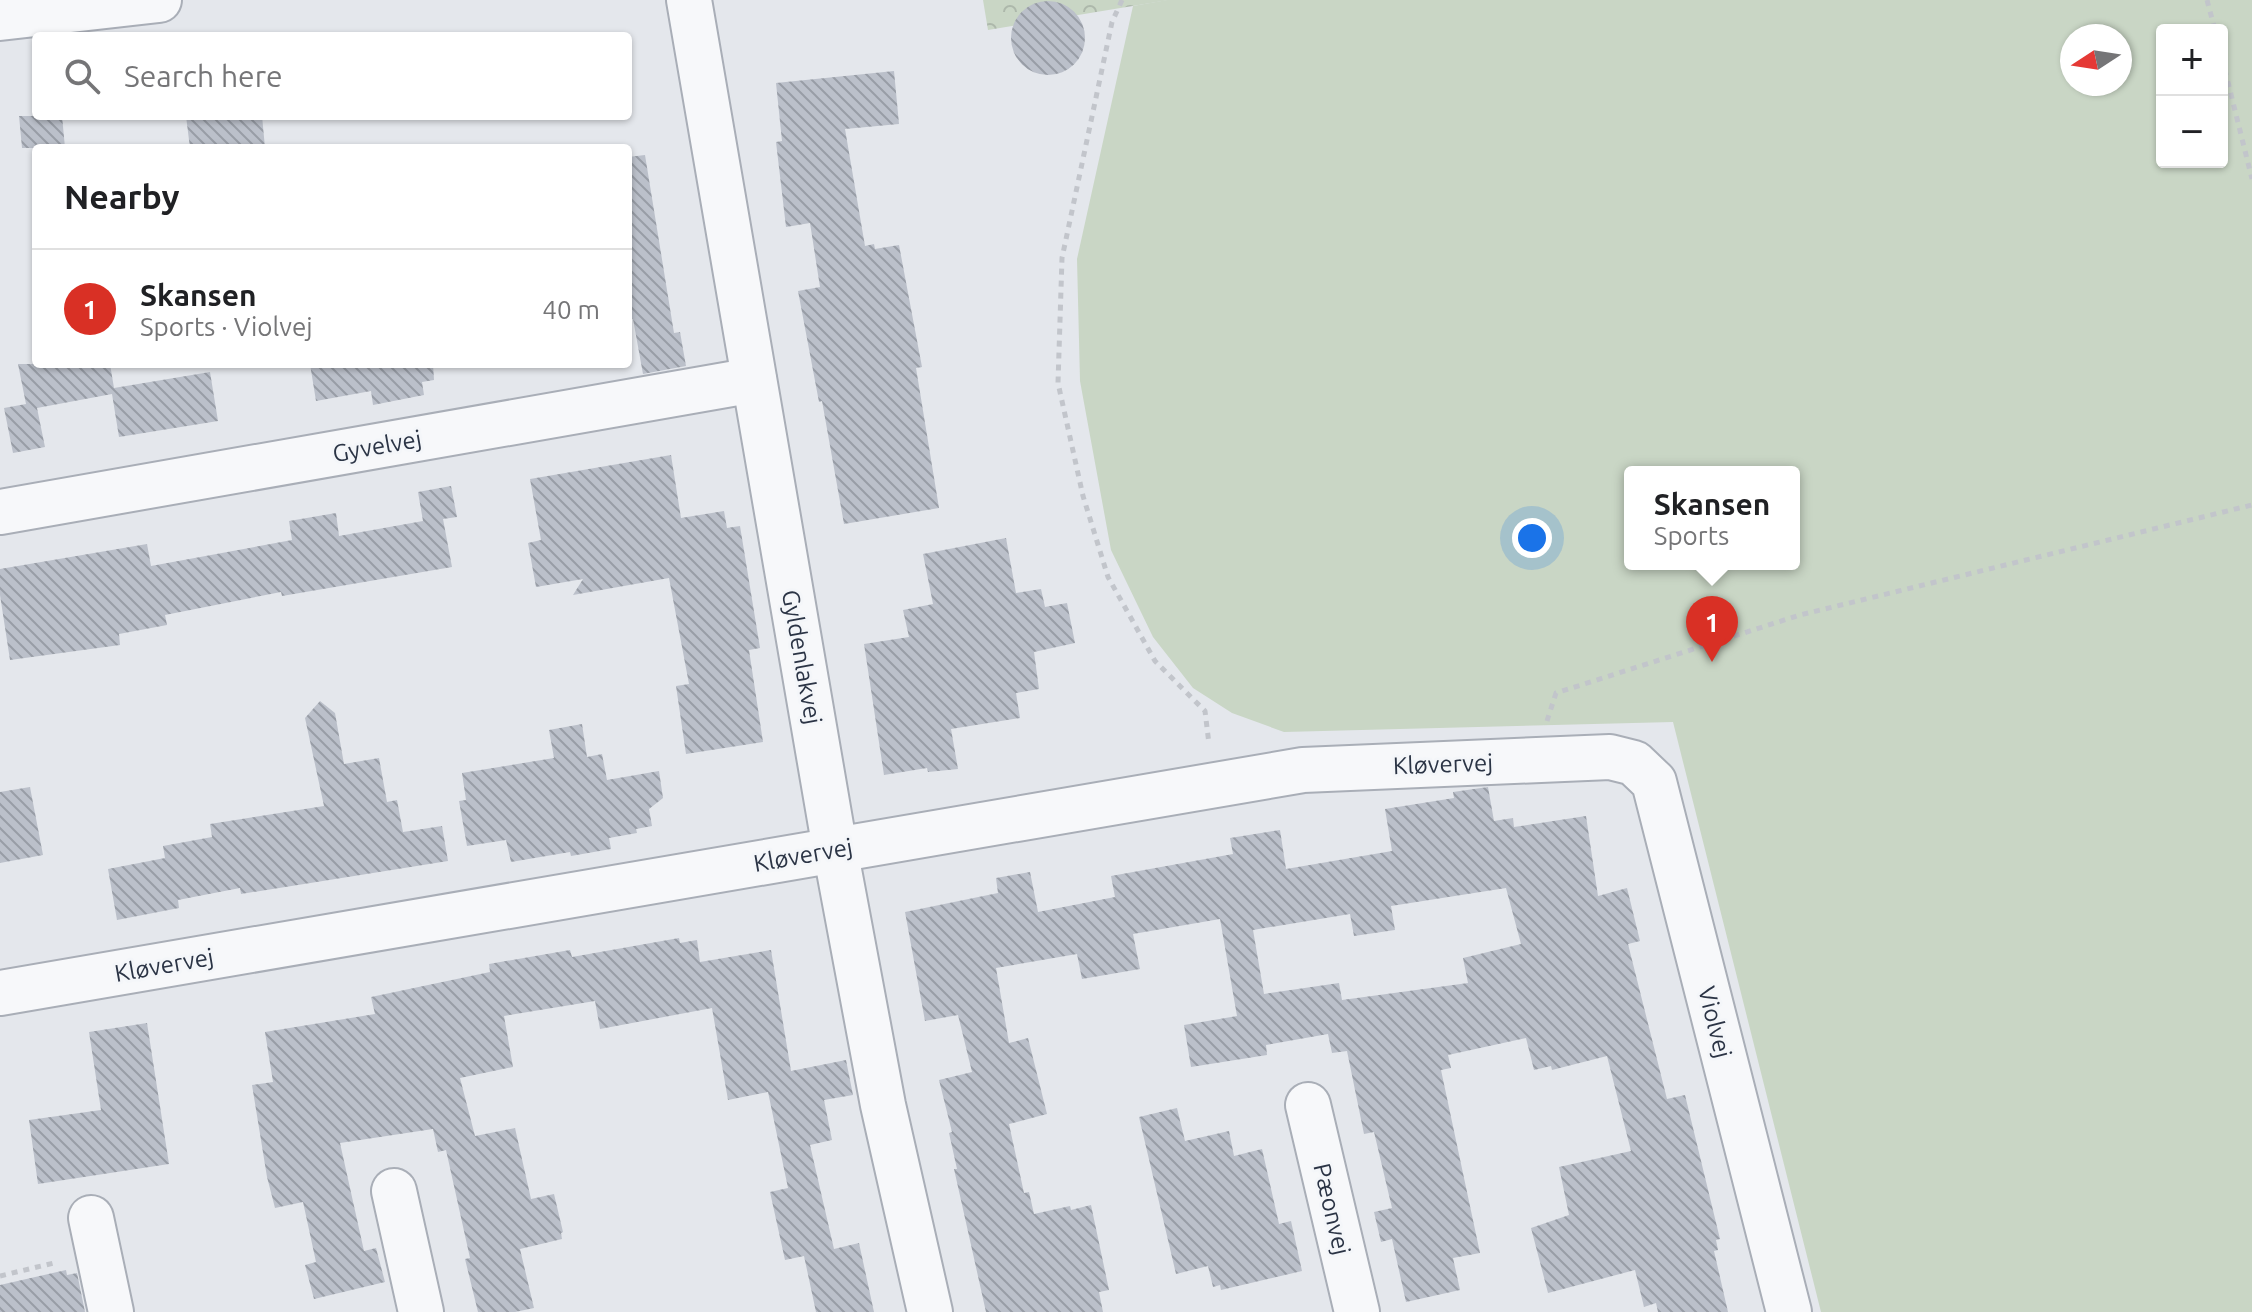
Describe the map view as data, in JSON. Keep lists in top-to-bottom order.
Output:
{
  "streets": {
    "street": [
      "Gyvelvej",
      "Gyldenlakvej",
      "Kløvervej",
      "Violvej",
      "Pæonvej"
    ]
  },
  "crossings": [
    ["Gyvelvej", "Gyldenlakvej"],
    ["Gyldenlakvej", "Kløvervej"],
    ["Kløvervej", "Violvej"]
  ],
  "north": "left",
  "page": {
    "map_buttons": ["+", "−"],
    "search": "Search here",
    "heading": "Nearby",
    "list": [
      {
        "mark": "1",
        "name": "Skansen",
        "note": "Sports · Violvej",
        "value": "40 m"
      }
    ],
    "popup": ["Skansen", "Sports"],
    "pins": "1"
  }
}
